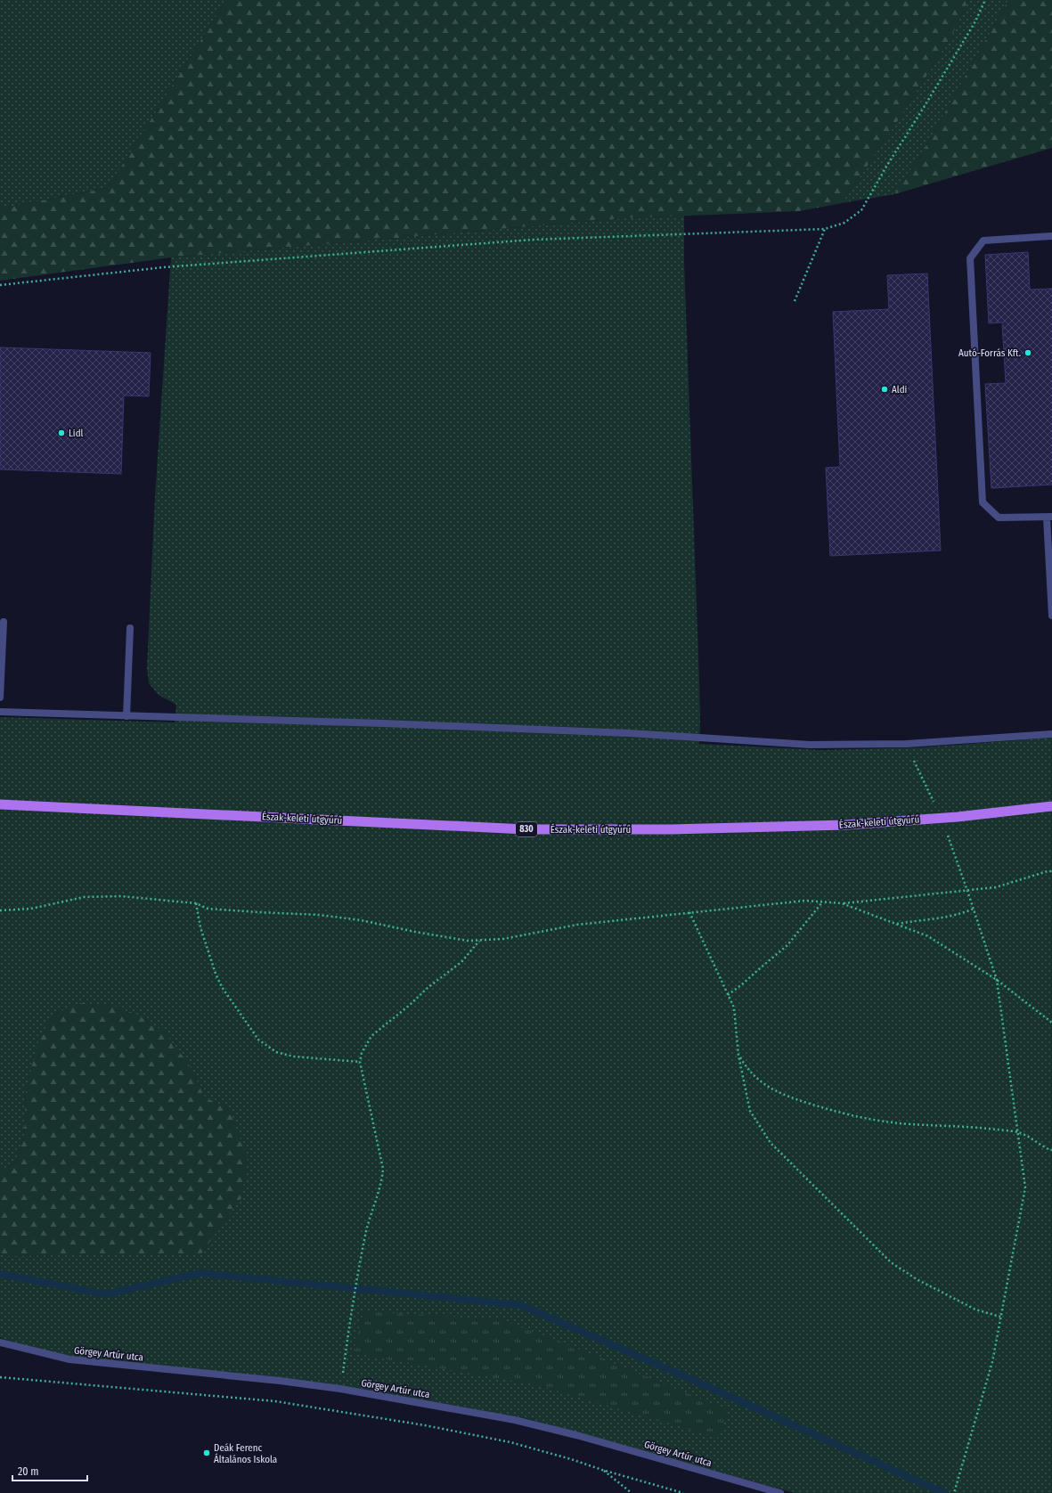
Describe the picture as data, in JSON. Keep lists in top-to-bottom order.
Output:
{
  "streets": {
    "main road": ["Észak-keleti útgyűrű", "830"],
    "street": ["Görgey Artúr utca"]
  },
  "places": [
    "Autó-Forrás Kft.",
    "Aldi",
    "Lidl",
    "Deák Ferenc Általános Iskola"
  ],
  "scale_bar": "20 m"
}
